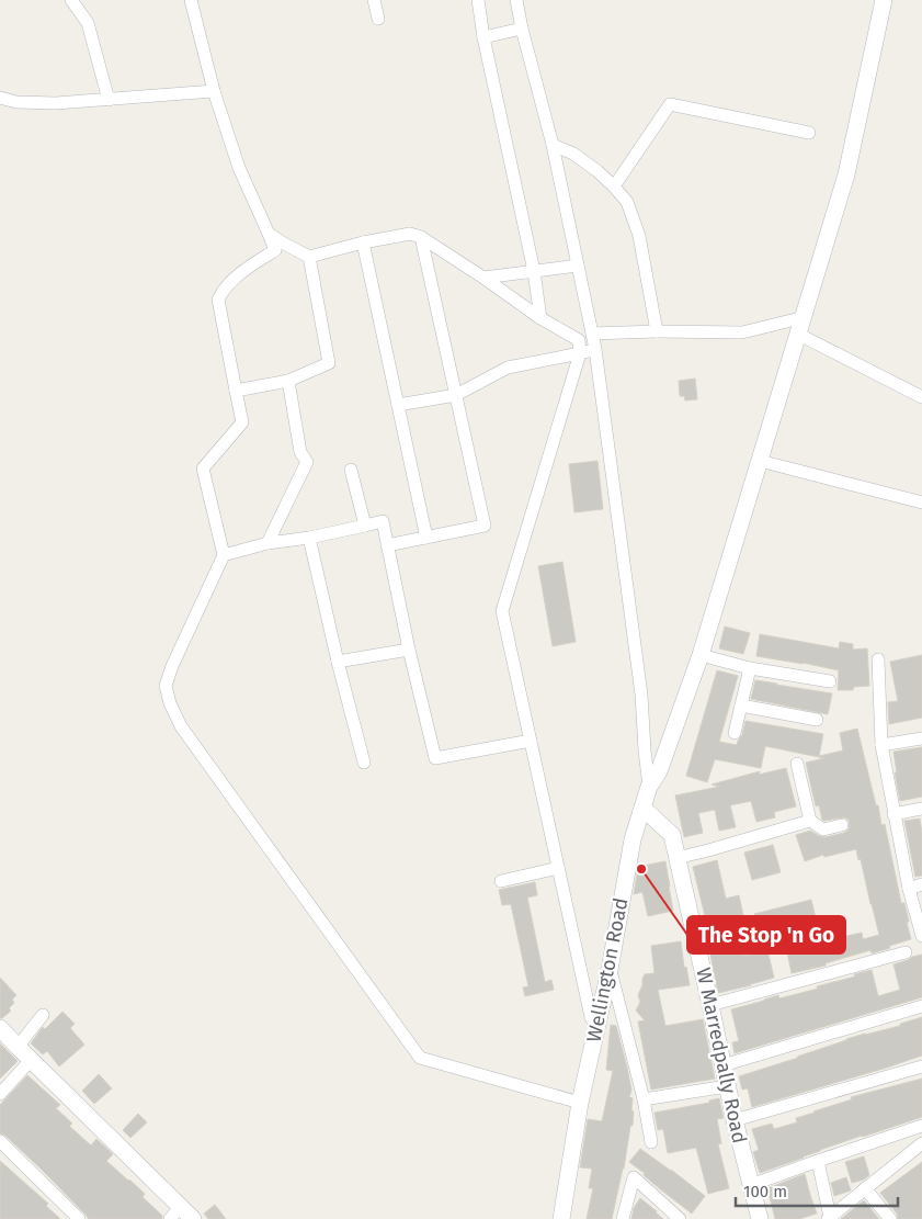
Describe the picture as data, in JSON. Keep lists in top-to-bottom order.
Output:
{
  "streets": {
    "main road": ["Wellington Road", "W Marredpally Road"]
  },
  "crossings": [
    ["Wellington Road", "W Marredpally Road"]
  ],
  "places": ["The Stop 'n Go"],
  "scale_bar": "100 m"
}
